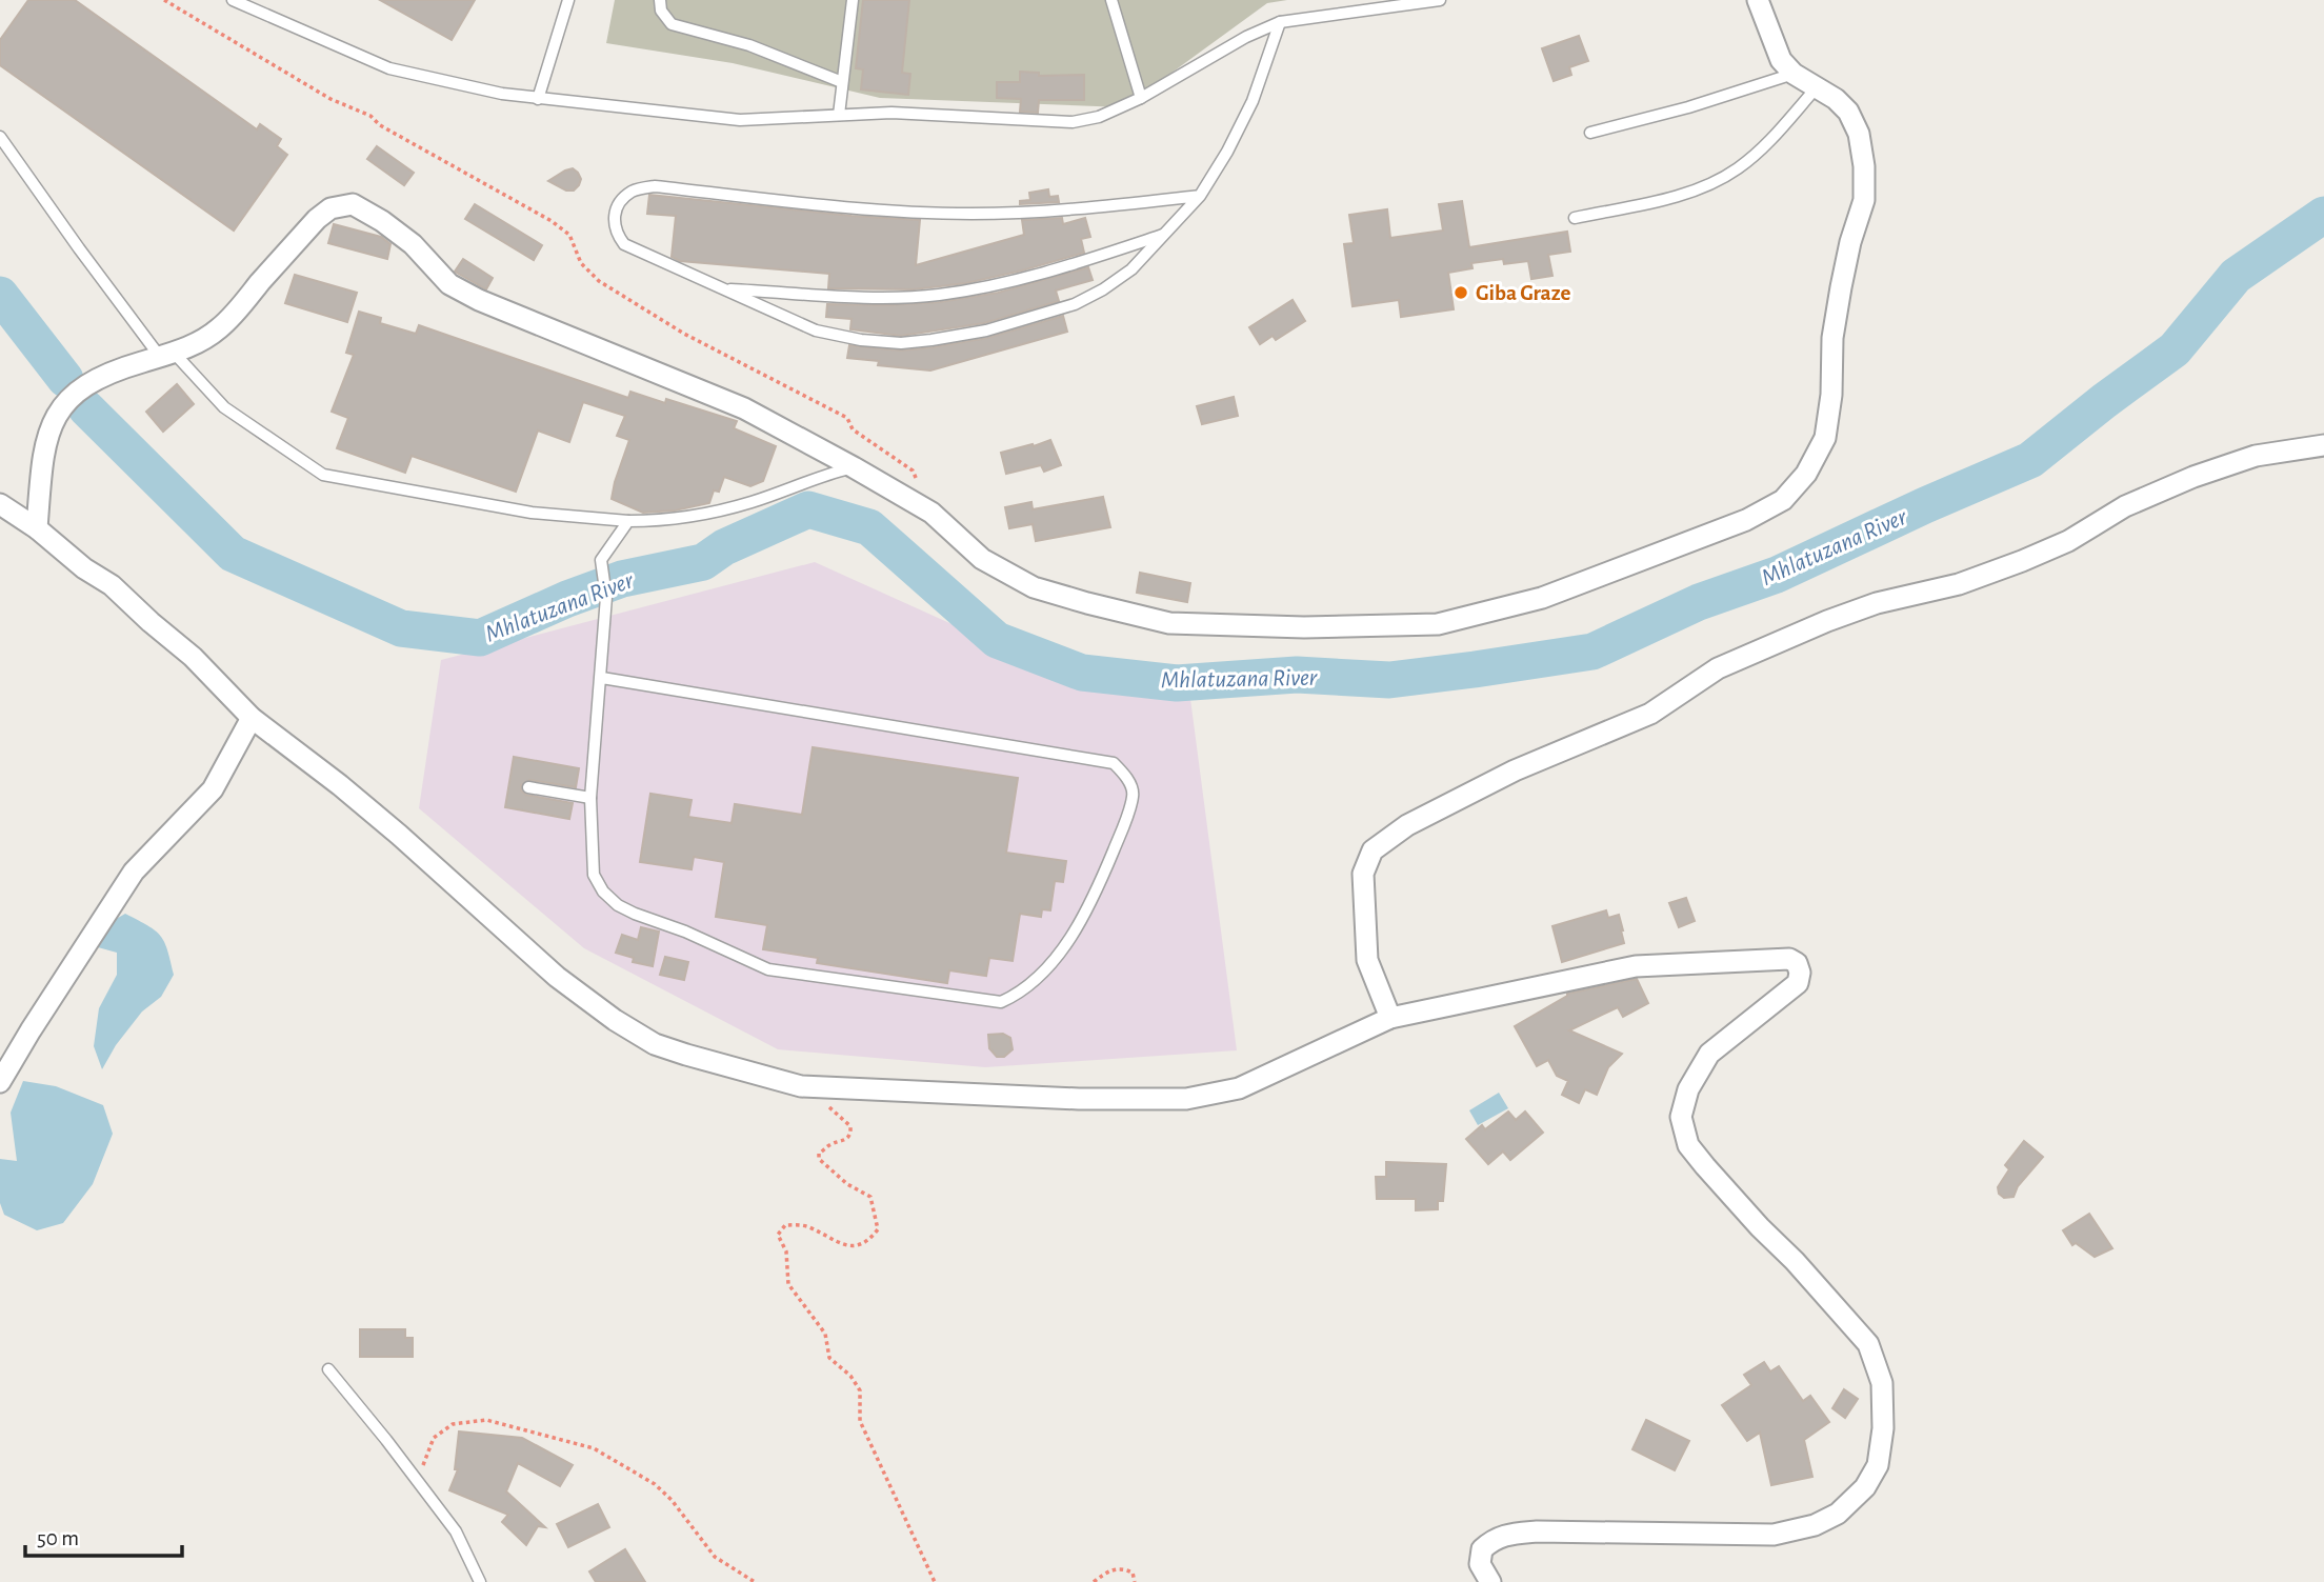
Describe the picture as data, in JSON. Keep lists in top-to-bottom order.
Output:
{
  "water": ["Mhlatuzana River"],
  "places": ["Giba Graze"],
  "scale_bar": "50 m"
}
